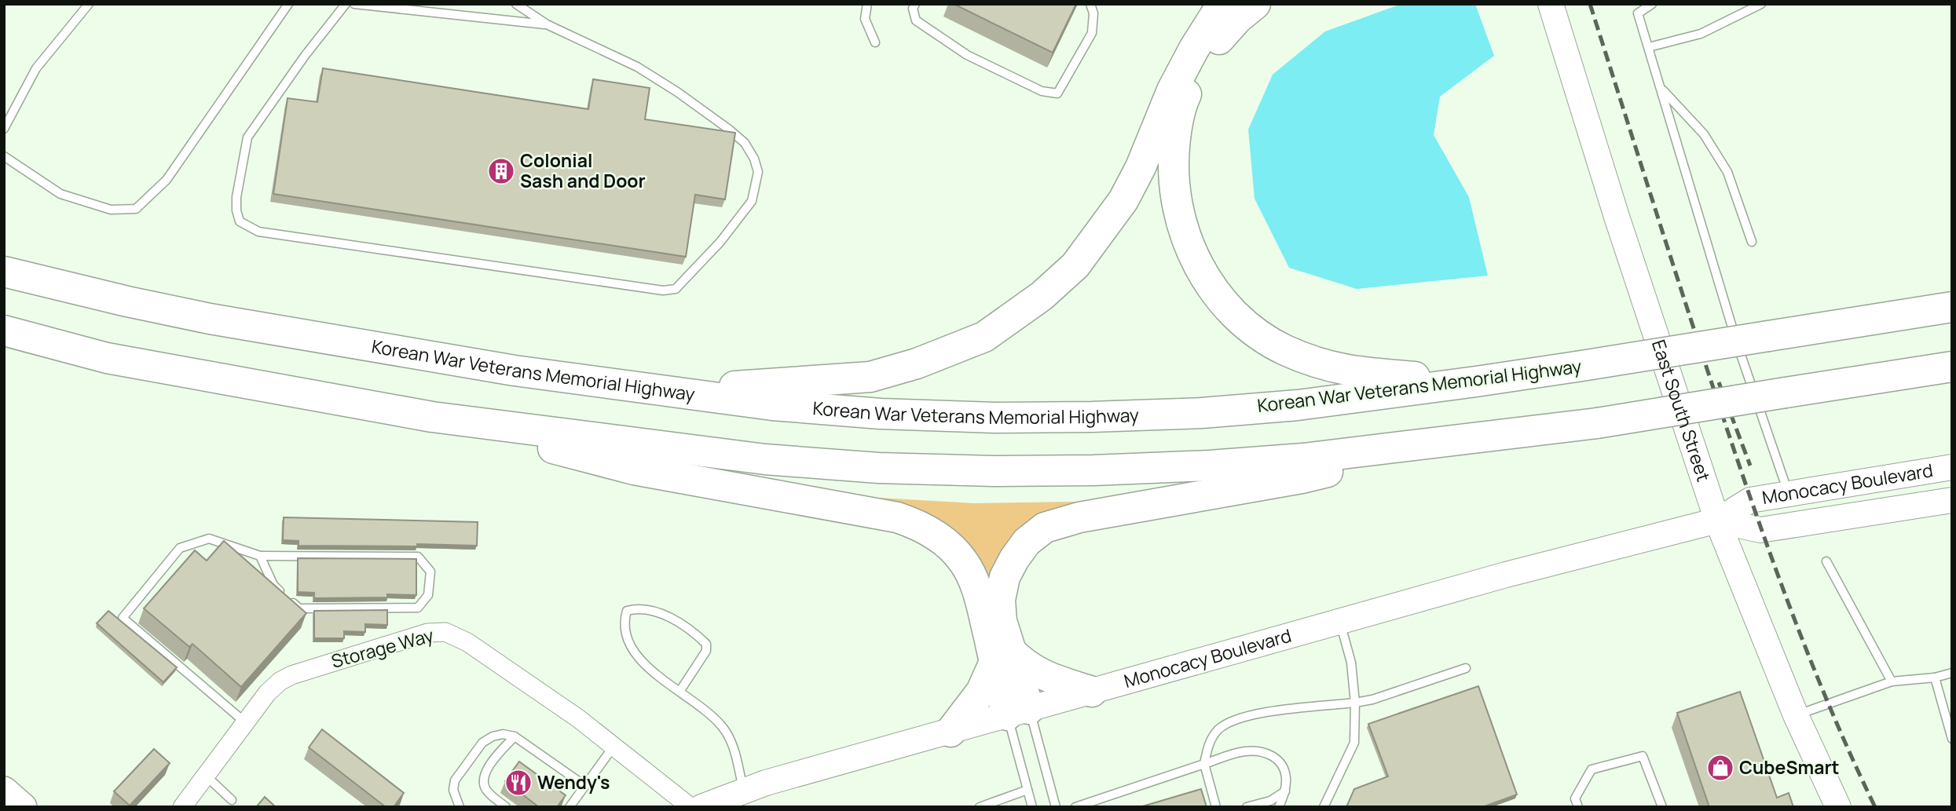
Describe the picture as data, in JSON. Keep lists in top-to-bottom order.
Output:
{
  "streets": {
    "highway": ["Korean War Veterans Memorial Highway"],
    "main road": ["East South Street", "Monocacy Boulevard"],
    "street": ["Storage Way"]
  },
  "crossings": [
    ["East South Street", "Monocacy Boulevard"]
  ],
  "places": {
    "building": ["Colonial Sash and Door"],
    "shop": ["CubeSmart"],
    "restaurant": ["Wendy's"]
  }
}
